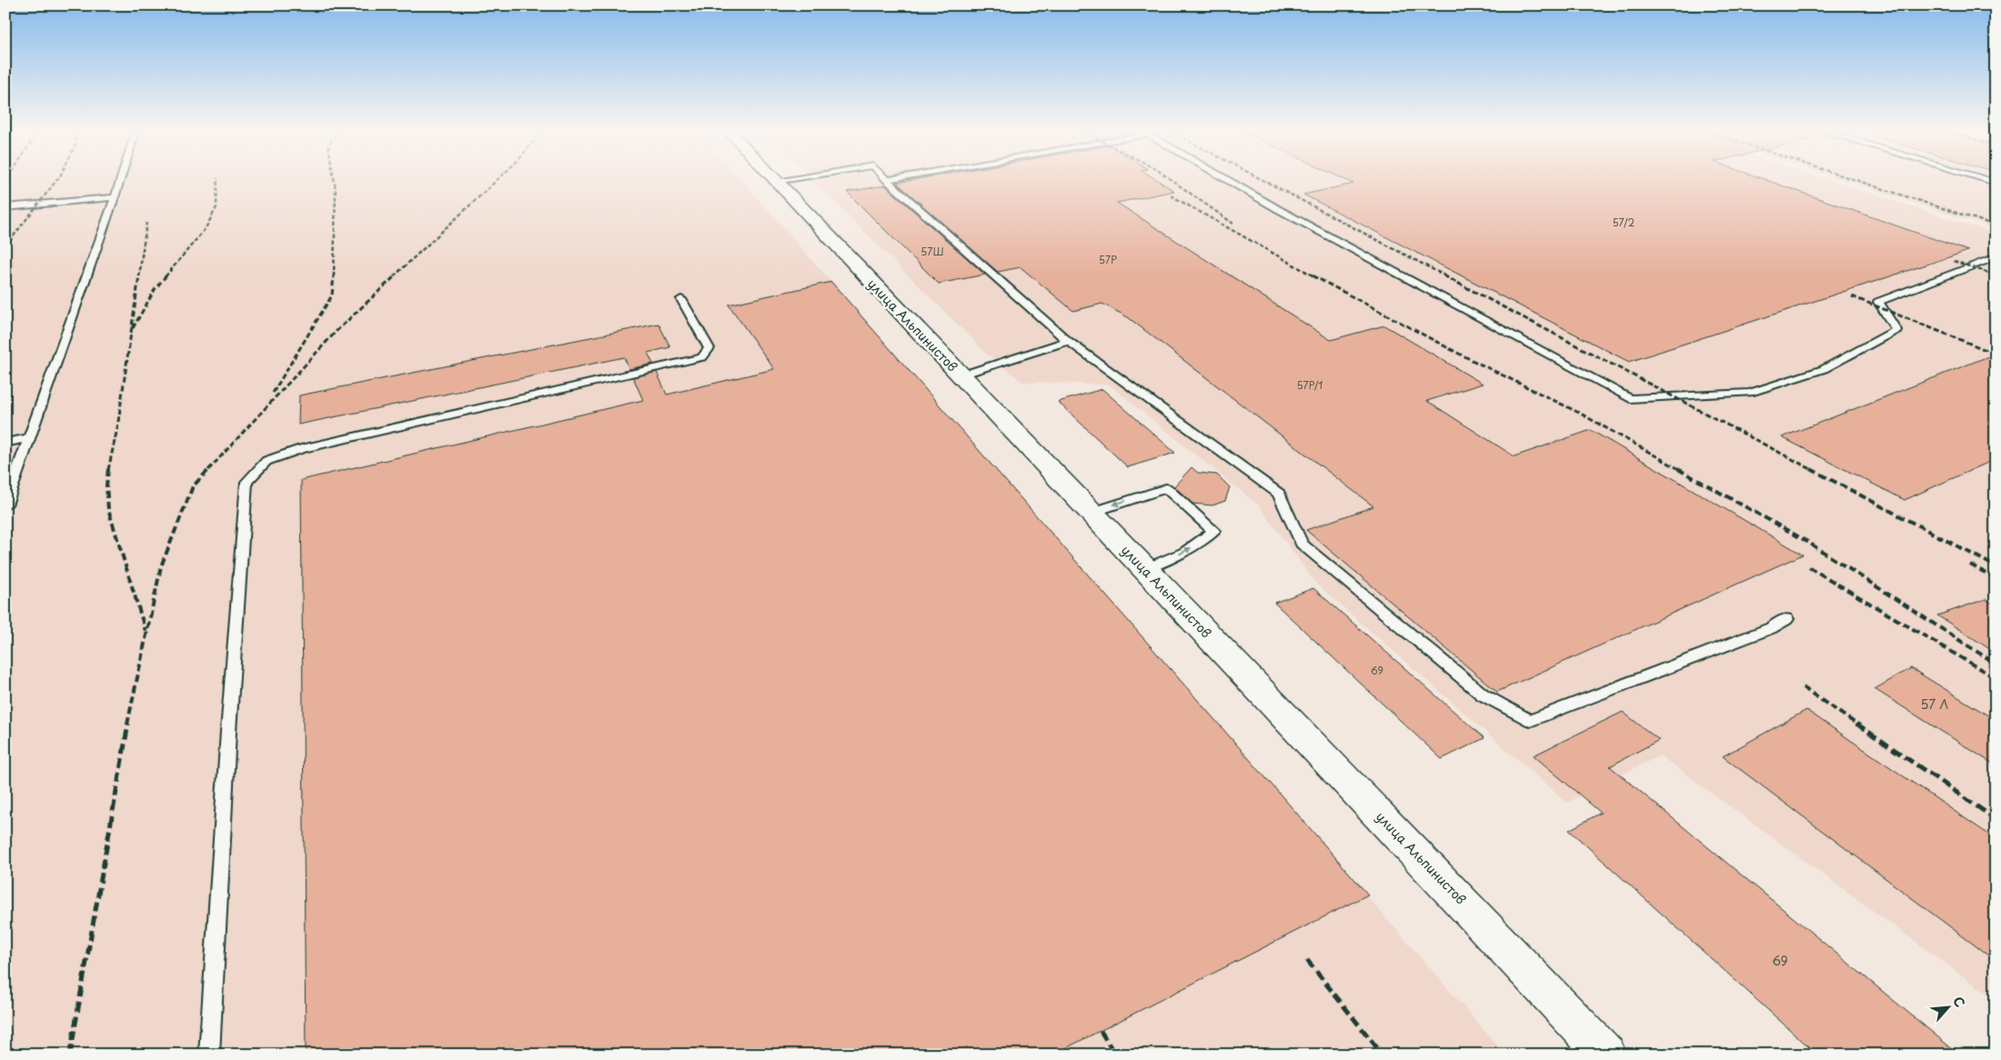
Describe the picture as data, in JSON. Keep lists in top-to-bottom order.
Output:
{
  "streets": {
    "main road": ["улица Альпинистов"]
  },
  "house_numbers": [
    "57/2",
    "57Ш",
    "57Р",
    "57Р/1",
    "69",
    "57 Л",
    "69"
  ],
  "north": "top right"
}
